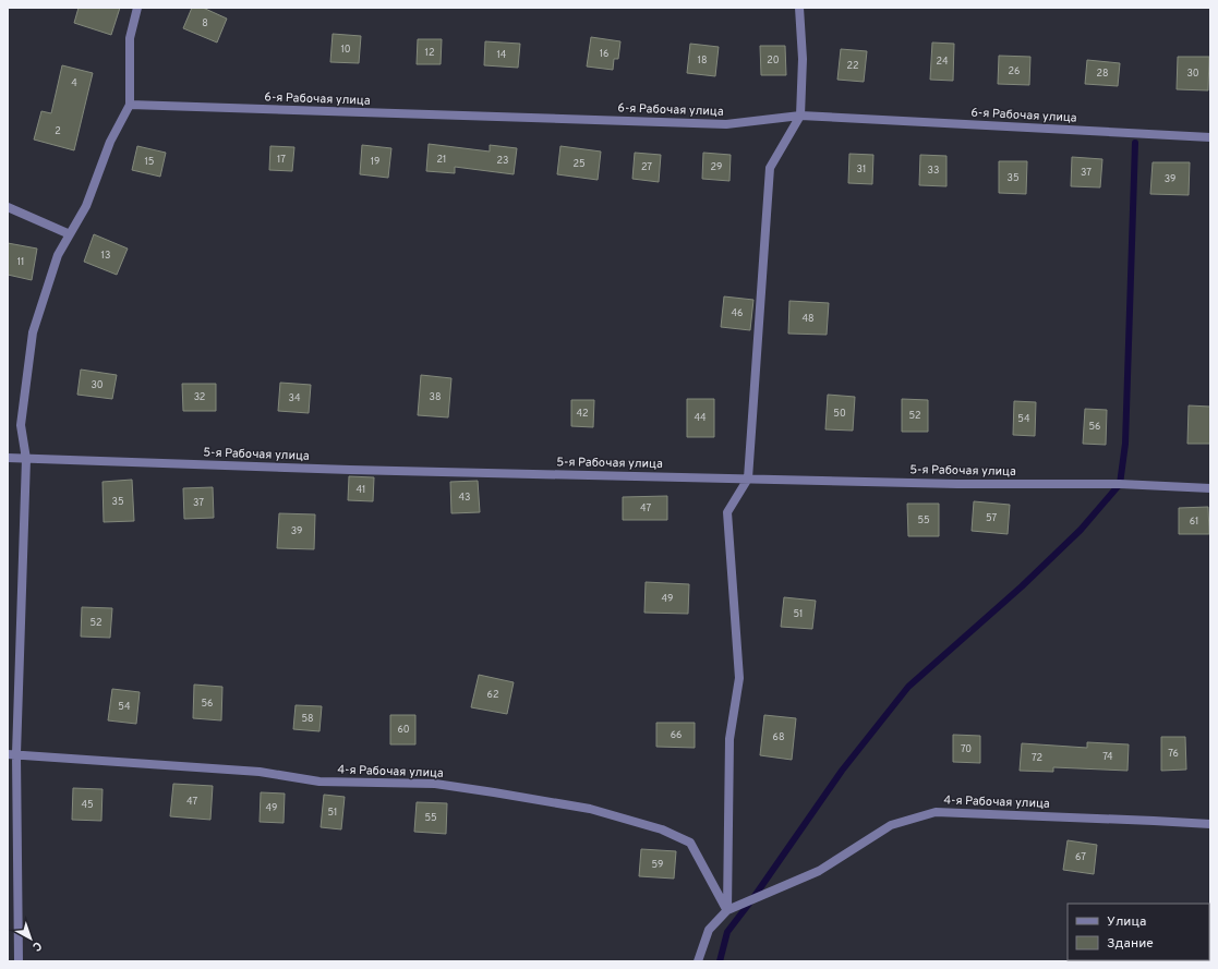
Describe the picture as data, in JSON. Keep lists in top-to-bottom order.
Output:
{
  "streets": {
    "street": ["6-я Рабочая улица", "5-я Рабочая улица", "4-я Рабочая улица"]
  },
  "house_numbers": [
    "8",
    "10",
    "12",
    "16",
    "14",
    "18",
    "20",
    "24",
    "22",
    "26",
    "28",
    "30",
    "4",
    "2",
    "17",
    "21",
    "23",
    "15",
    "19",
    "25",
    "27",
    "29",
    "31",
    "33",
    "37",
    "35",
    "39",
    "13",
    "11",
    "46",
    "48",
    "30",
    "32",
    "38",
    "34",
    "42",
    "50",
    "52",
    "44",
    "54",
    "56",
    "41",
    "43",
    "35",
    "37",
    "47",
    "57",
    "55",
    "61",
    "39",
    "49",
    "51",
    "52",
    "62",
    "56",
    "54",
    "58",
    "60",
    "66",
    "68",
    "70",
    "76",
    "74",
    "72",
    "47",
    "45",
    "49",
    "51",
    "55",
    "67",
    "59"
  ],
  "legend": ["Улица", "Здание"],
  "north": "bottom right"
}
